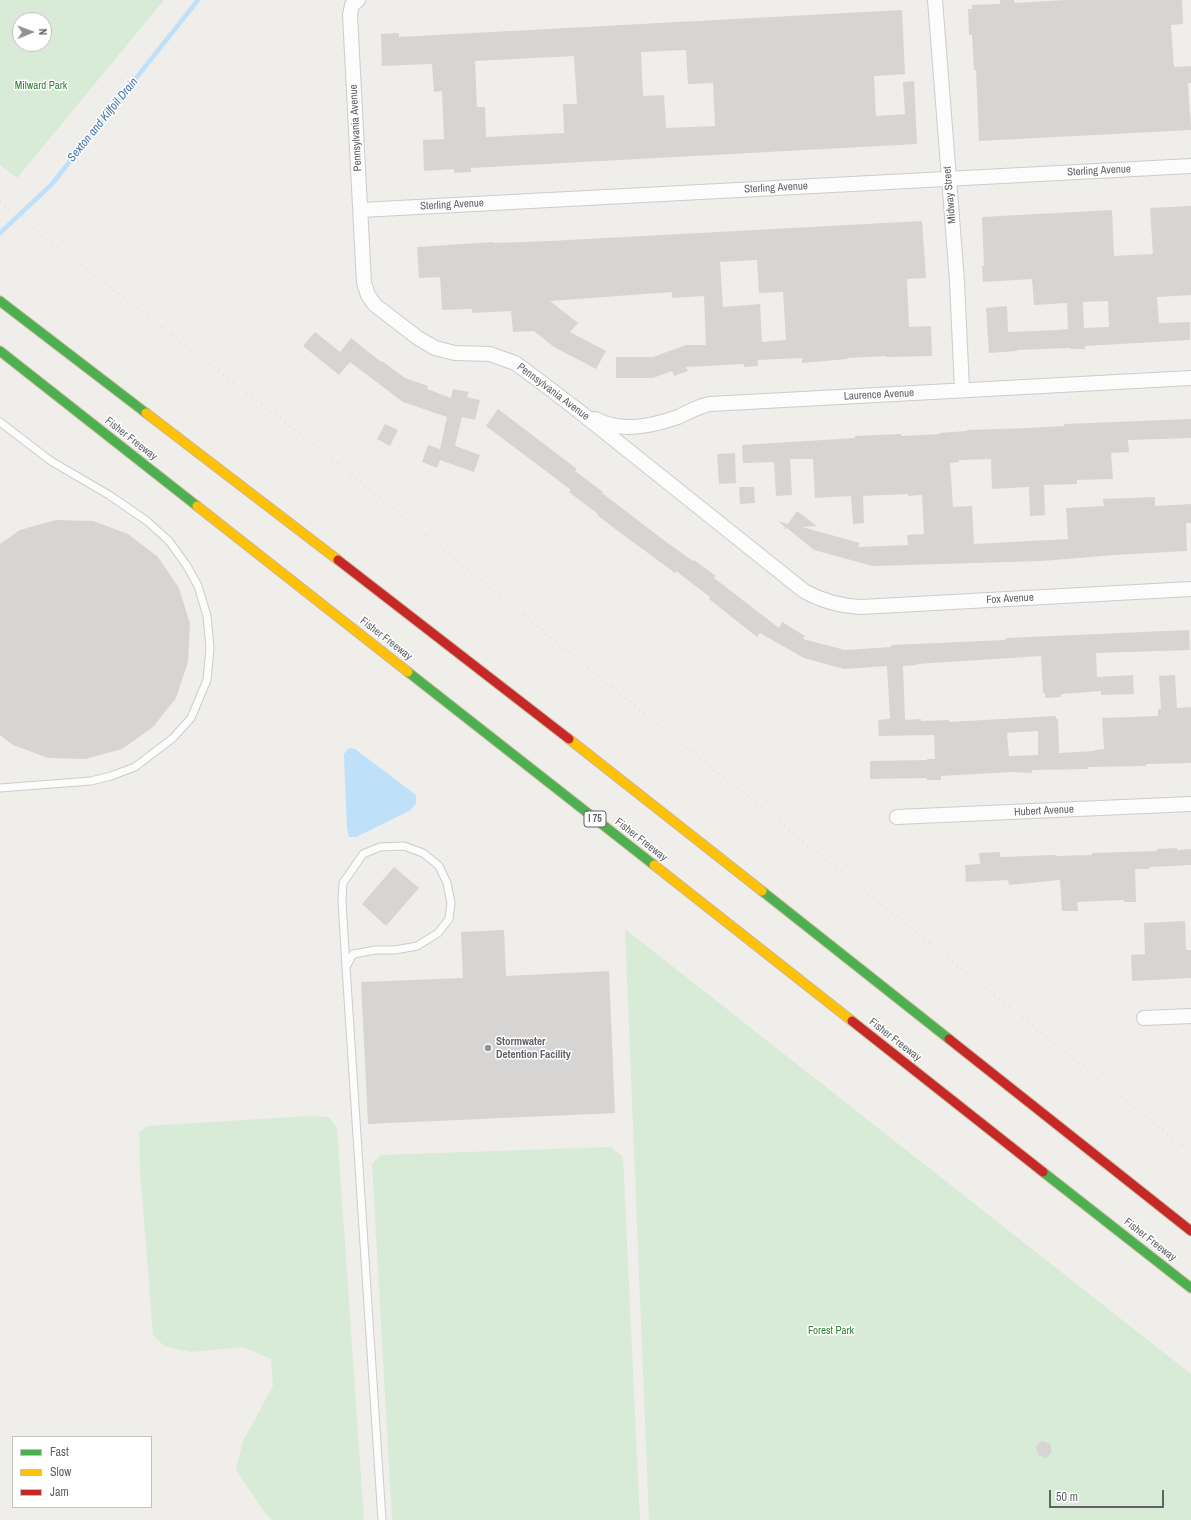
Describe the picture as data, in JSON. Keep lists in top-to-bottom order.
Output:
{
  "streets": {
    "highway": ["Fisher Freeway", "I 75"],
    "street": [
      "Pennsylvania Avenue",
      "Sterling Avenue",
      "Midway Street",
      "Laurence Avenue",
      "Fox Avenue",
      "Hubert Avenue"
    ]
  },
  "crossings": [
    ["Pennsylvania Avenue", "Sterling Avenue"],
    ["Pennsylvania Avenue", "Laurence Avenue"],
    ["Pennsylvania Avenue", "Fox Avenue"],
    ["Sterling Avenue", "Midway Street"],
    ["Midway Street", "Laurence Avenue"]
  ],
  "water": ["Sexton and Kilfoil Drain"],
  "parks": ["Milward Park", "Forest Park"],
  "places": ["Stormwater Detention Facility"],
  "legend": ["Fast", "Slow", "Jam"],
  "scale_bar": "50 m",
  "north": "right"
}
